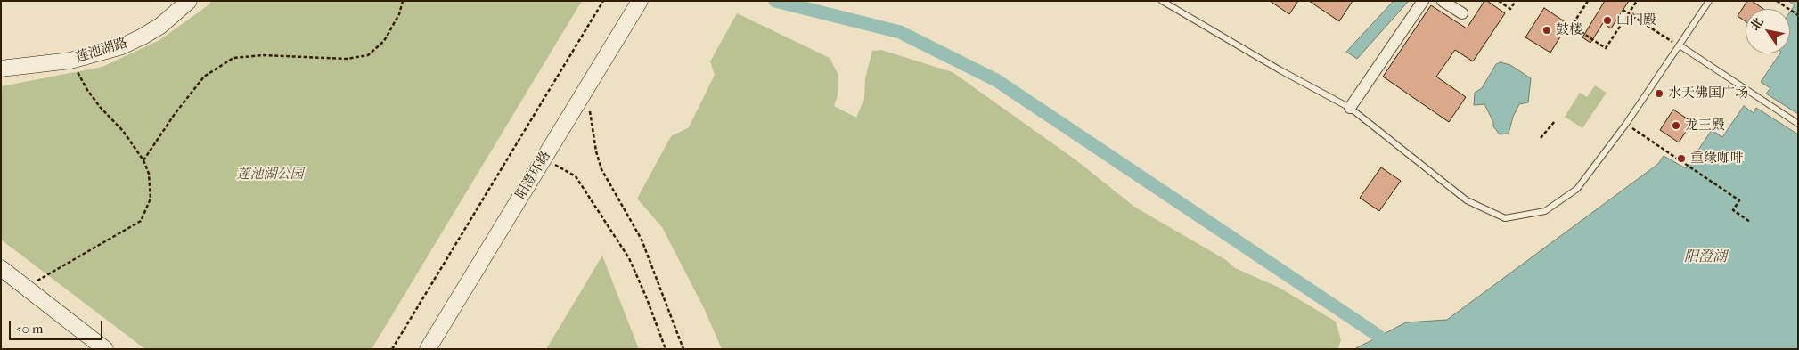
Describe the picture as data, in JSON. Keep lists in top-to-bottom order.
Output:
{
  "streets": {
    "main road": ["莲池湖路", "阳澄环路"]
  },
  "water": ["阳澄湖"],
  "parks": ["莲池湖公园"],
  "places": [
    "山门殿",
    "鼓楼",
    "水天佛国广场",
    "龙王殿",
    "重缘咖啡"
  ],
  "scale_bar": "50 m",
  "north": "top left"
}
